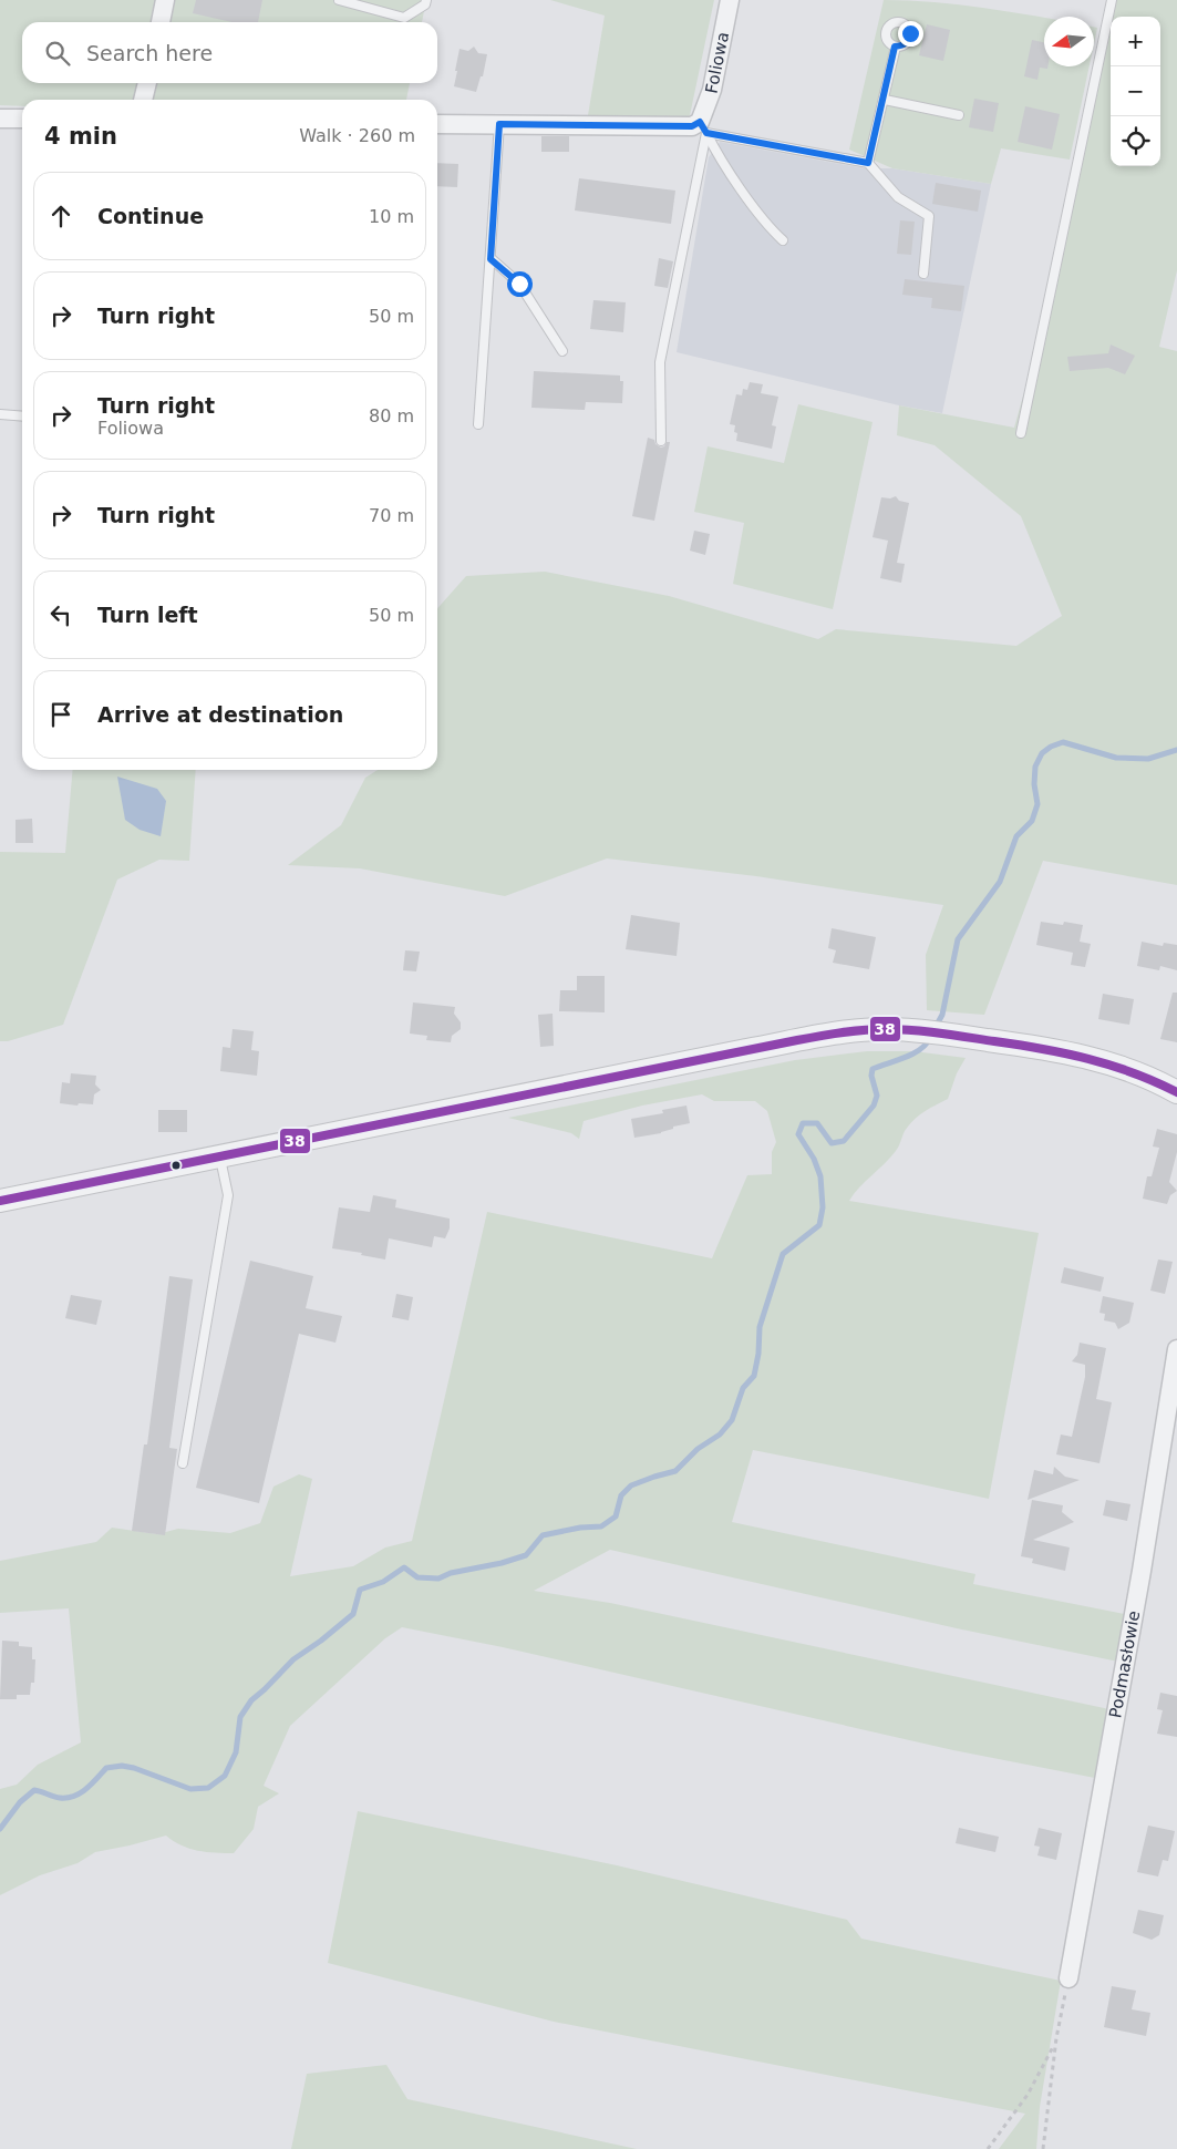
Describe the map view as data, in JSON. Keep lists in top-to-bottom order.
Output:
{
  "streets": {
    "street": ["Foliowa", "Podmasłowie"]
  },
  "lines": ["transit line 38"],
  "north": "left",
  "page": {
    "map_buttons": ["+", "−"],
    "search": "Search here",
    "heading": ["4 min", "Walk · 260 m"],
    "list": [
      ["Continue", "10 m"],
      ["Turn right", "50 m"],
      ["Turn right", "Foliowa", "80 m"],
      ["Turn right", "70 m"],
      ["Turn left", "50 m"],
      "Arrive at destination"
    ]
  }
}
